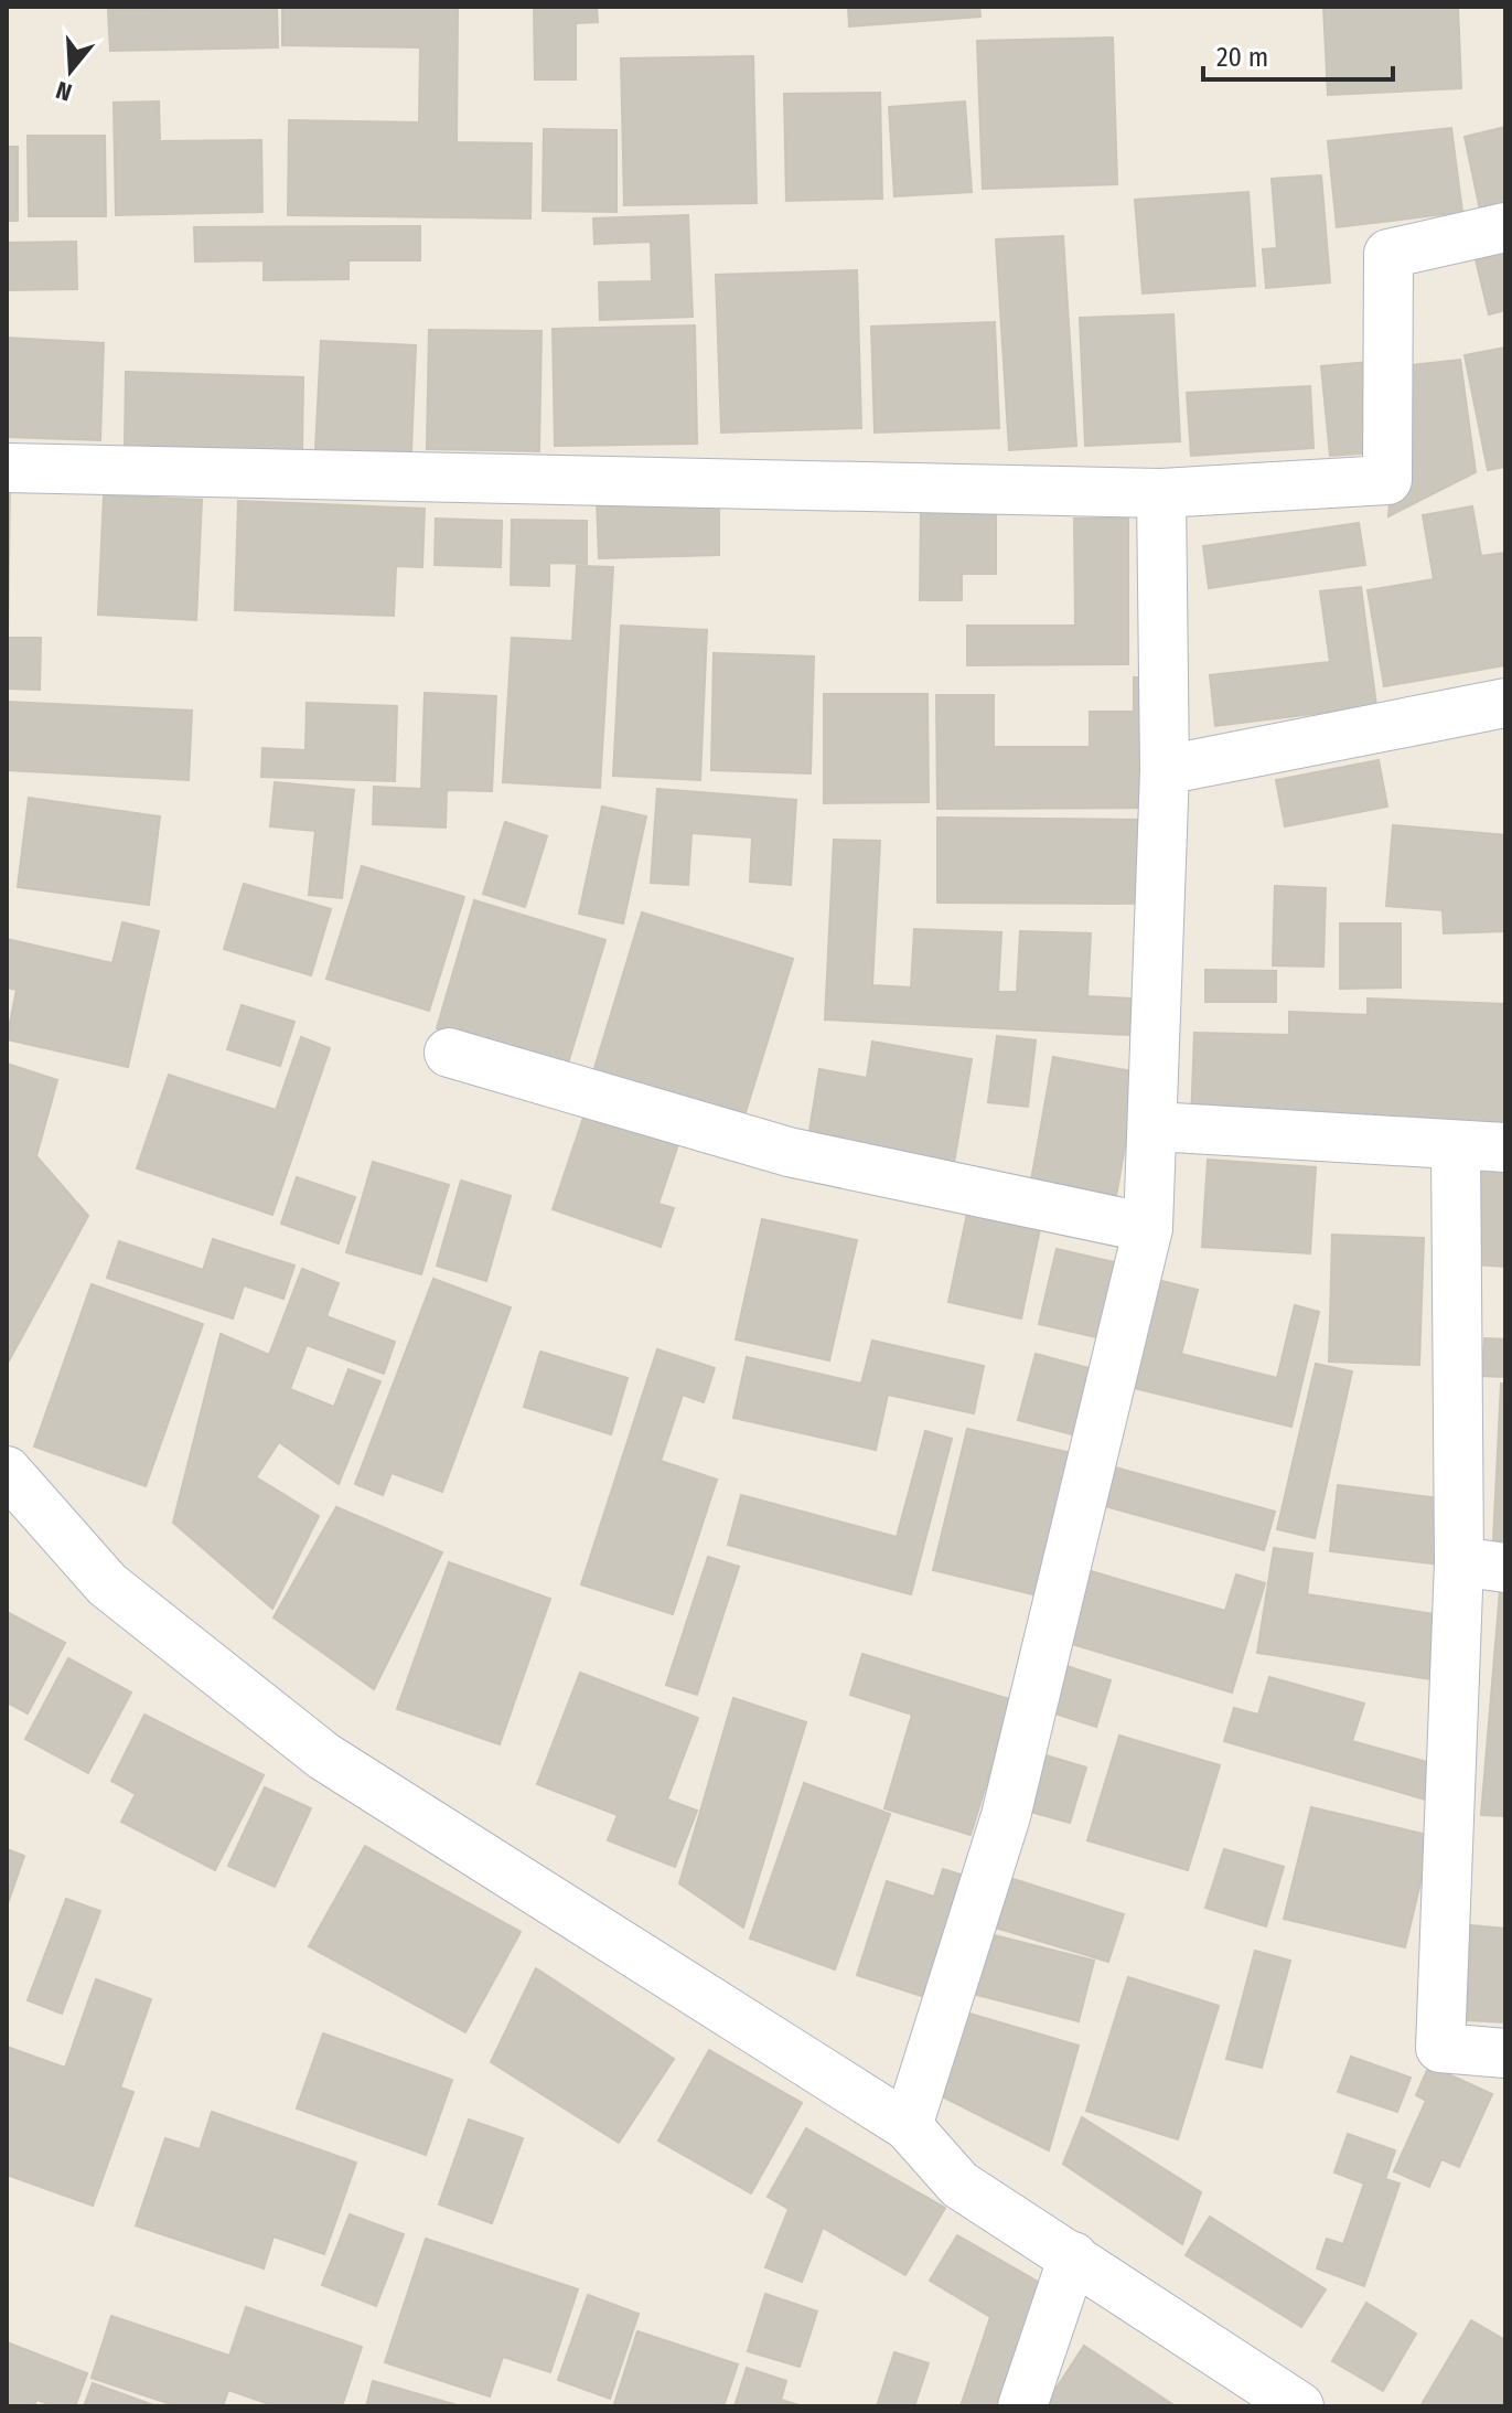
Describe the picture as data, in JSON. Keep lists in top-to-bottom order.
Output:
{
  "scale_bar": "20 m",
  "north": "bottom"
}
